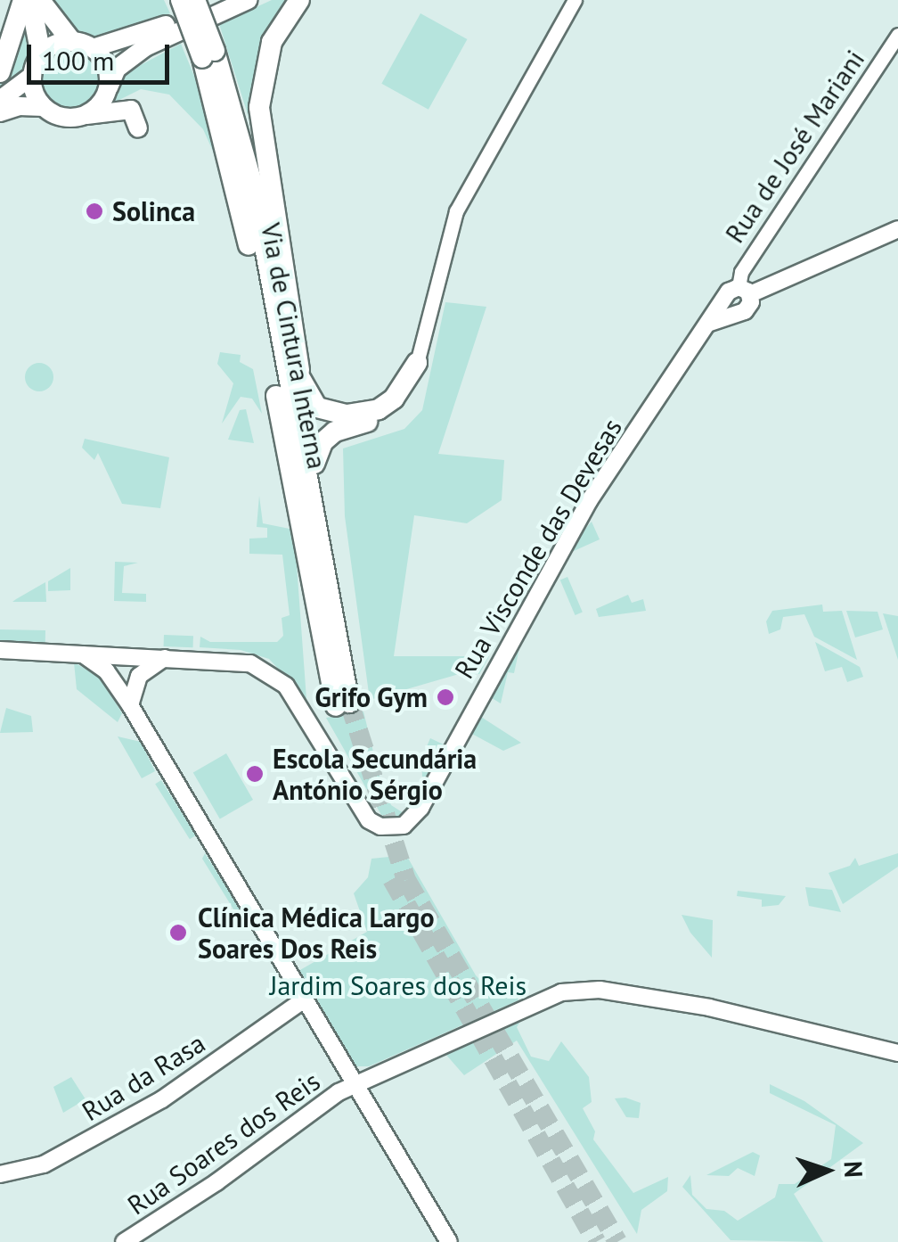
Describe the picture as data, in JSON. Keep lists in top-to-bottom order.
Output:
{
  "streets": {
    "highway": ["Via de Cintura Interna"],
    "main road": ["Rua Visconde das Devesas", "Rua da Rasa", "Rua Soares dos Reis"],
    "street": ["Rua de José Mariani"]
  },
  "crossings": [
    ["Rua de José Mariani", "Rua Visconde das Devesas"]
  ],
  "parks": ["Jardim Soares dos Reis"],
  "places": [
    "Solinca",
    "Grifo Gym",
    "Escola Secundária António Sérgio",
    "Clínica Médica Largo Soares Dos Reis"
  ],
  "scale_bar": "100 m",
  "north": "right"
}
